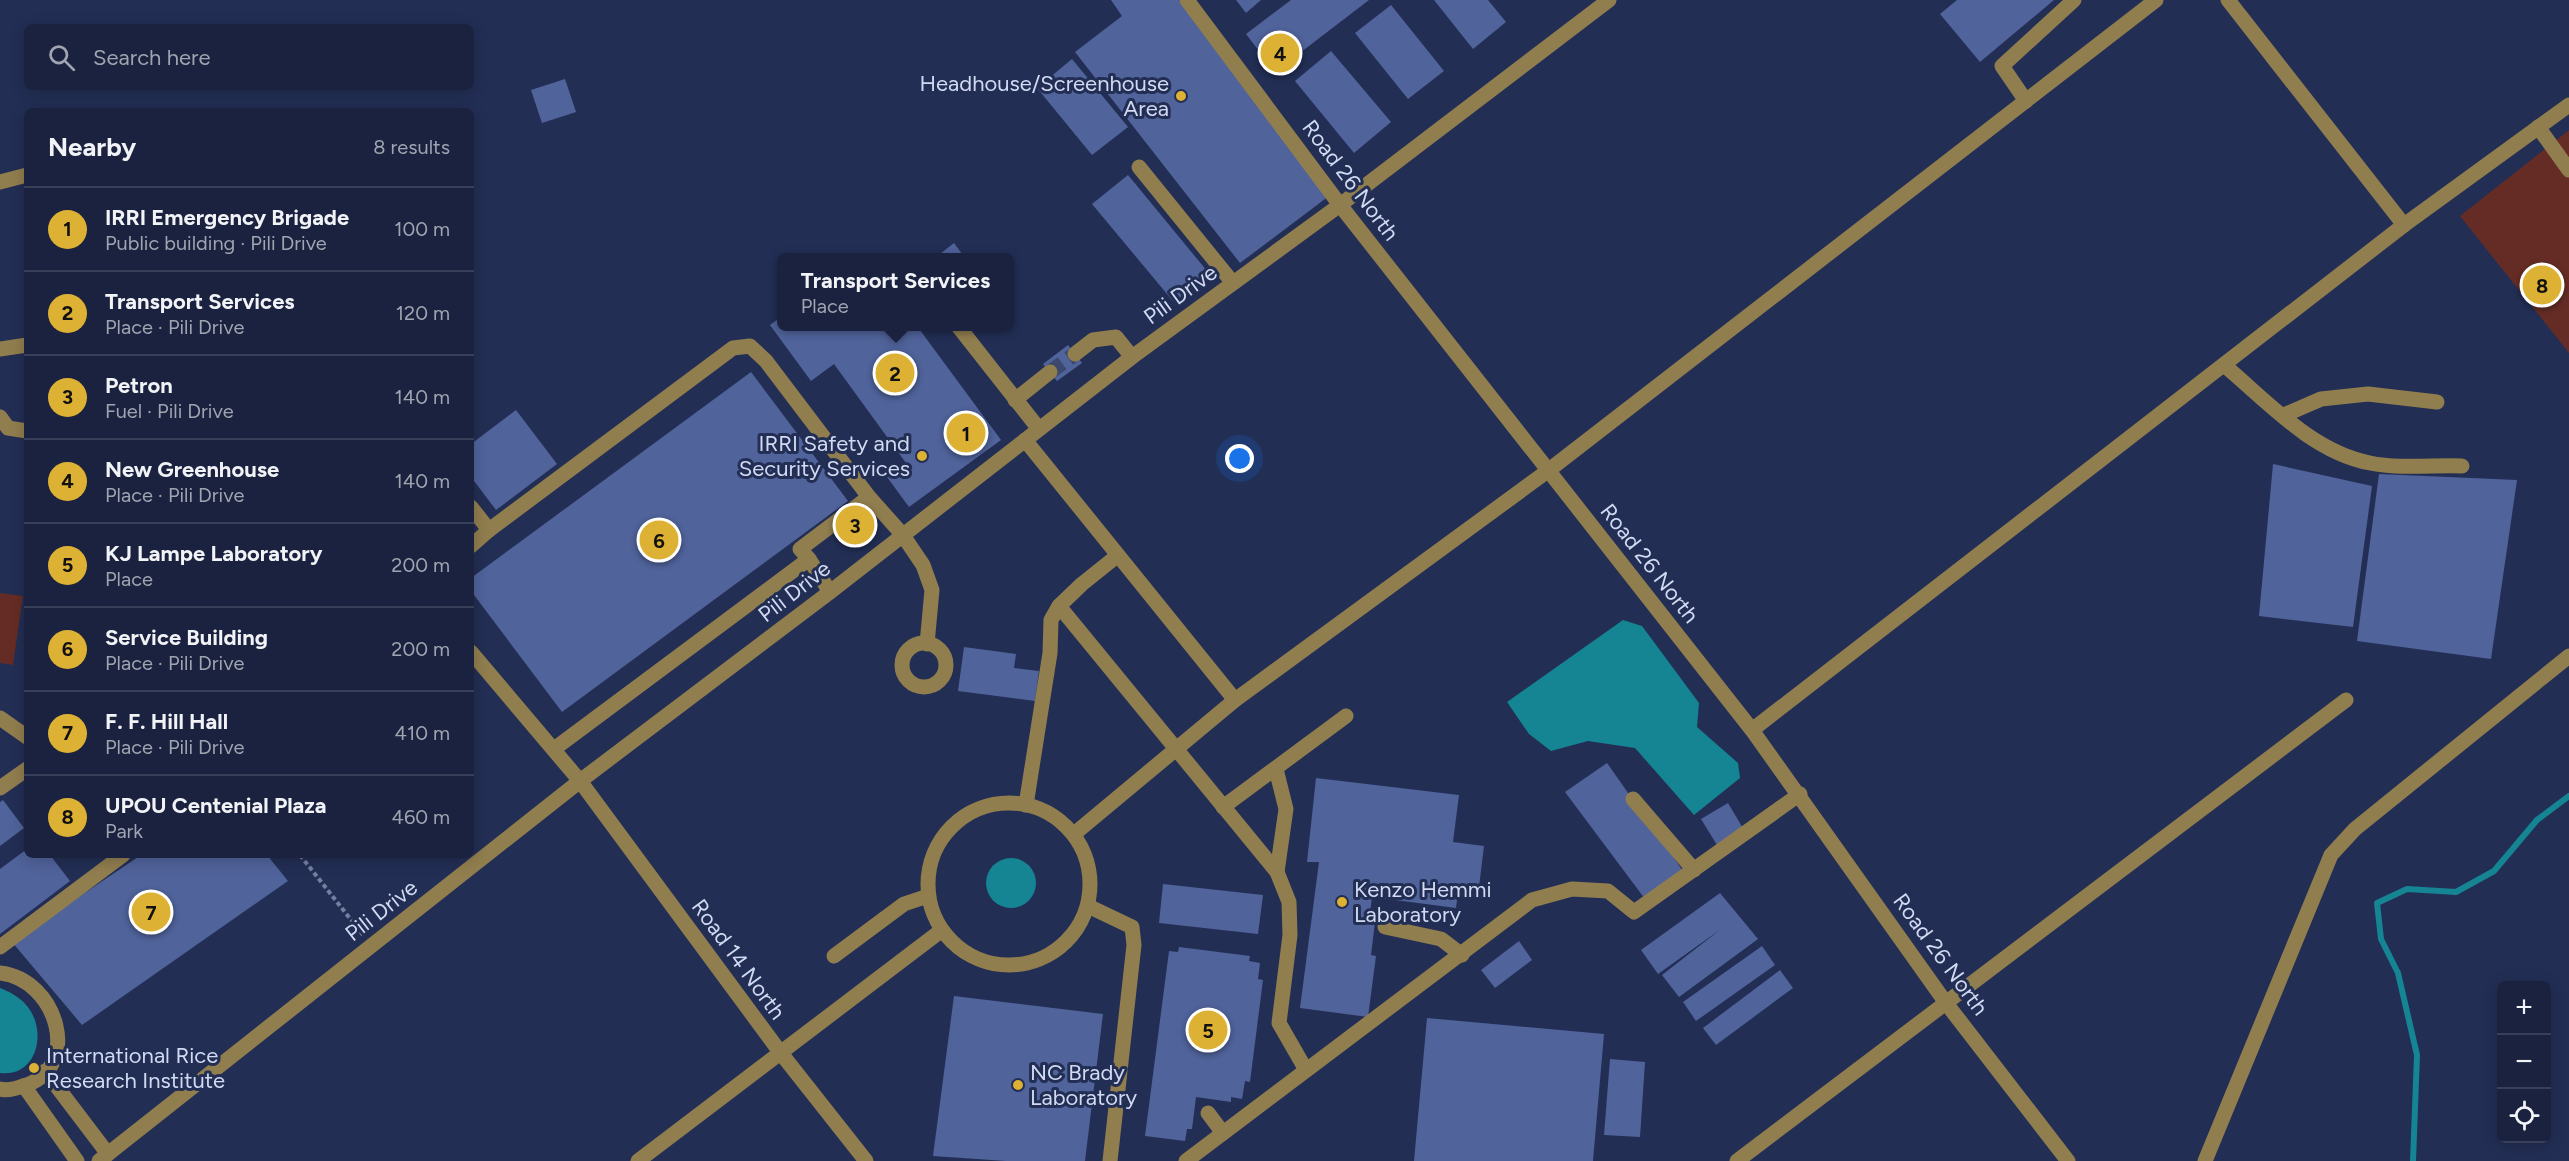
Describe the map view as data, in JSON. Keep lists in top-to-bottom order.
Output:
{
  "streets": {
    "street": ["Road 26 North", "Pili Drive", "Road 14 North"]
  },
  "crossings": [
    ["Road 26 North", "Pili Drive"],
    ["Pili Drive", "Road 14 North"]
  ],
  "places": [
    "Headhouse/Screenhouse Area",
    "IRRI Safety and Security Services",
    "Kenzo Hemmi Laboratory",
    "International Rice Research Institute",
    "NC Brady Laboratory"
  ],
  "page": {
    "search": "Search here",
    "pins": [
      "4",
      "8",
      "2",
      "1",
      "3",
      "6",
      "7",
      "5"
    ],
    "heading": ["Nearby", "8 results"],
    "list": [
      {
        "mark": "1",
        "name": "IRRI Emergency Brigade",
        "note": "Public building · Pili Drive",
        "value": "100 m"
      },
      {
        "mark": "2",
        "name": "Transport Services",
        "note": "Place · Pili Drive",
        "value": "120 m"
      },
      {
        "mark": "3",
        "name": "Petron",
        "note": "Fuel · Pili Drive",
        "value": "140 m"
      },
      {
        "mark": "4",
        "name": "New Greenhouse",
        "note": "Place · Pili Drive",
        "value": "140 m"
      },
      {
        "mark": "5",
        "name": "KJ Lampe Laboratory",
        "note": "Place",
        "value": "200 m"
      },
      {
        "mark": "6",
        "name": "Service Building",
        "note": "Place · Pili Drive",
        "value": "200 m"
      },
      {
        "mark": "7",
        "name": "F. F. Hill Hall",
        "note": "Place · Pili Drive",
        "value": "410 m"
      },
      {
        "mark": "8",
        "name": "UPOU Centenial Plaza",
        "note": "Park",
        "value": "460 m"
      }
    ],
    "popup": ["Transport Services", "Place"],
    "map_buttons": ["+", "−"]
  }
}
